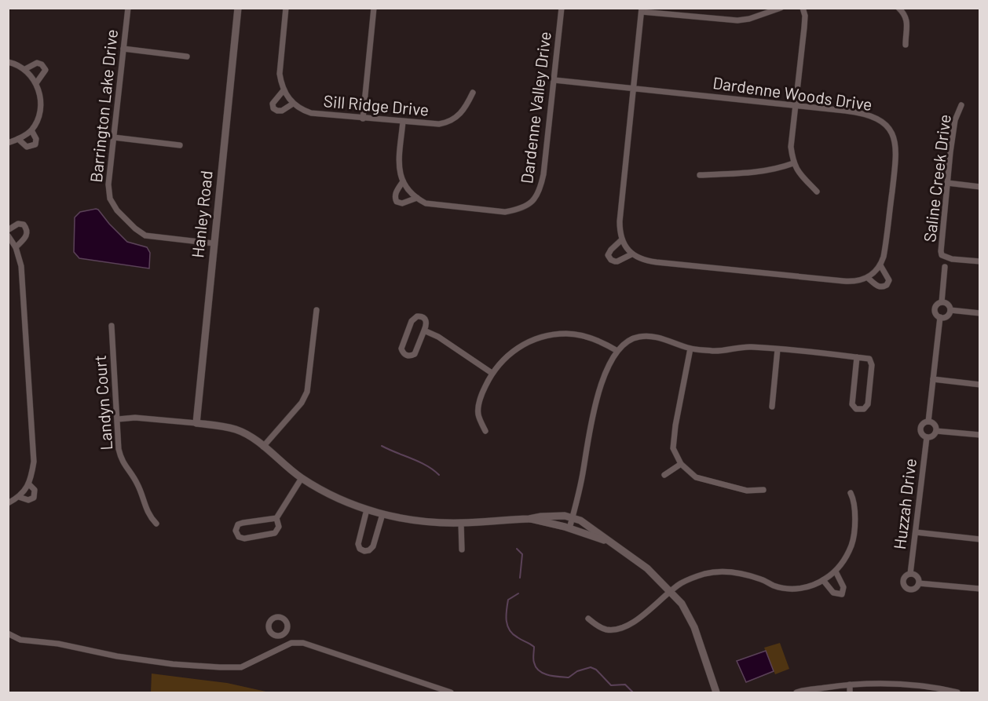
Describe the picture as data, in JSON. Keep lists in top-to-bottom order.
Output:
{
  "streets": {
    "street": [
      "Dardenne Woods Drive",
      "Barrington Lake Drive",
      "Sill Ridge Drive",
      "Dardenne Valley Drive",
      "Saline Creek Drive",
      "Hanley Road",
      "Landyn Court",
      "Huzzah Drive"
    ]
  },
  "crossings": [
    ["Dardenne Woods Drive", "Dardenne Valley Drive"],
    ["Barrington Lake Drive", "Hanley Road"],
    ["Sill Ridge Drive", "Dardenne Valley Drive"]
  ]
}
